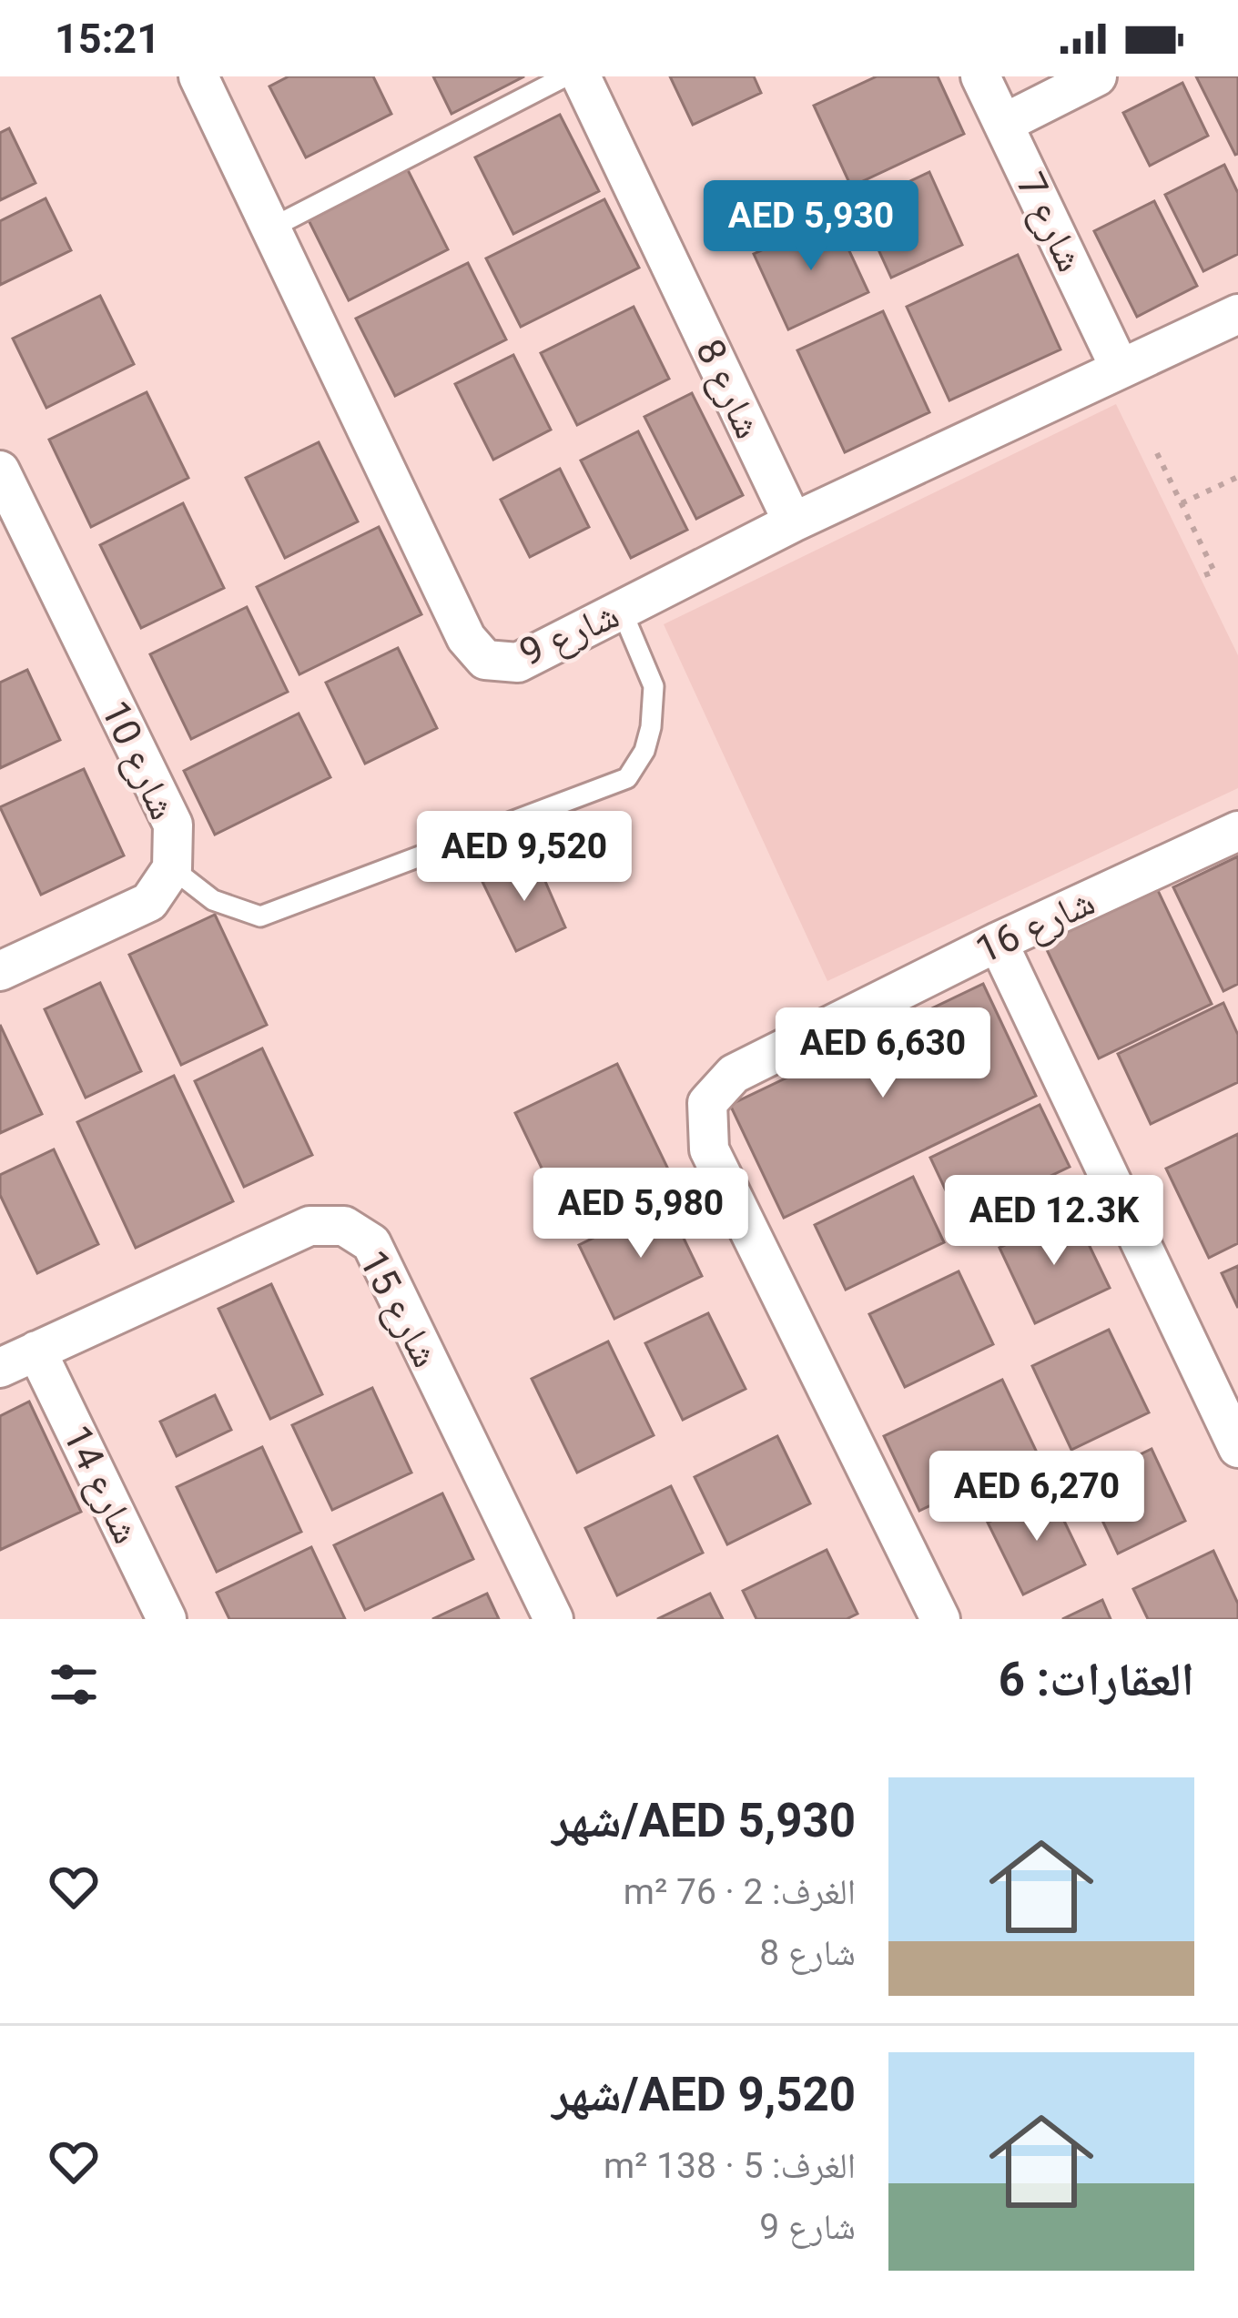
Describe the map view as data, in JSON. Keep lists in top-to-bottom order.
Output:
{
  "streets": {
    "street": [
      "شارع 7",
      "شارع 8",
      "شارع 9",
      "شارع 10",
      "شارع 16",
      "شارع 15",
      "شارع 14"
    ]
  },
  "crossings": [
    ["شارع 7", "شارع 9"],
    ["شارع 8", "شارع 9"],
    ["شارع 15", "شارع 14"]
  ],
  "page": {
    "status": "15:21",
    "price": [
      "AED 5,930",
      "AED 9,520",
      "AED 6,630",
      "AED 5,980",
      "AED 12.3K",
      "AED 6,270"
    ],
    "heading": "العقارات: 6",
    "list": [
      {
        "name": "AED 5,930/شهر",
        "note": "الغرف: 2 · 76 m² · شارع 8"
      },
      {
        "name": "AED 9,520/شهر",
        "note": "الغرف: 5 · 138 m² · شارع 9"
      }
    ]
  }
}
